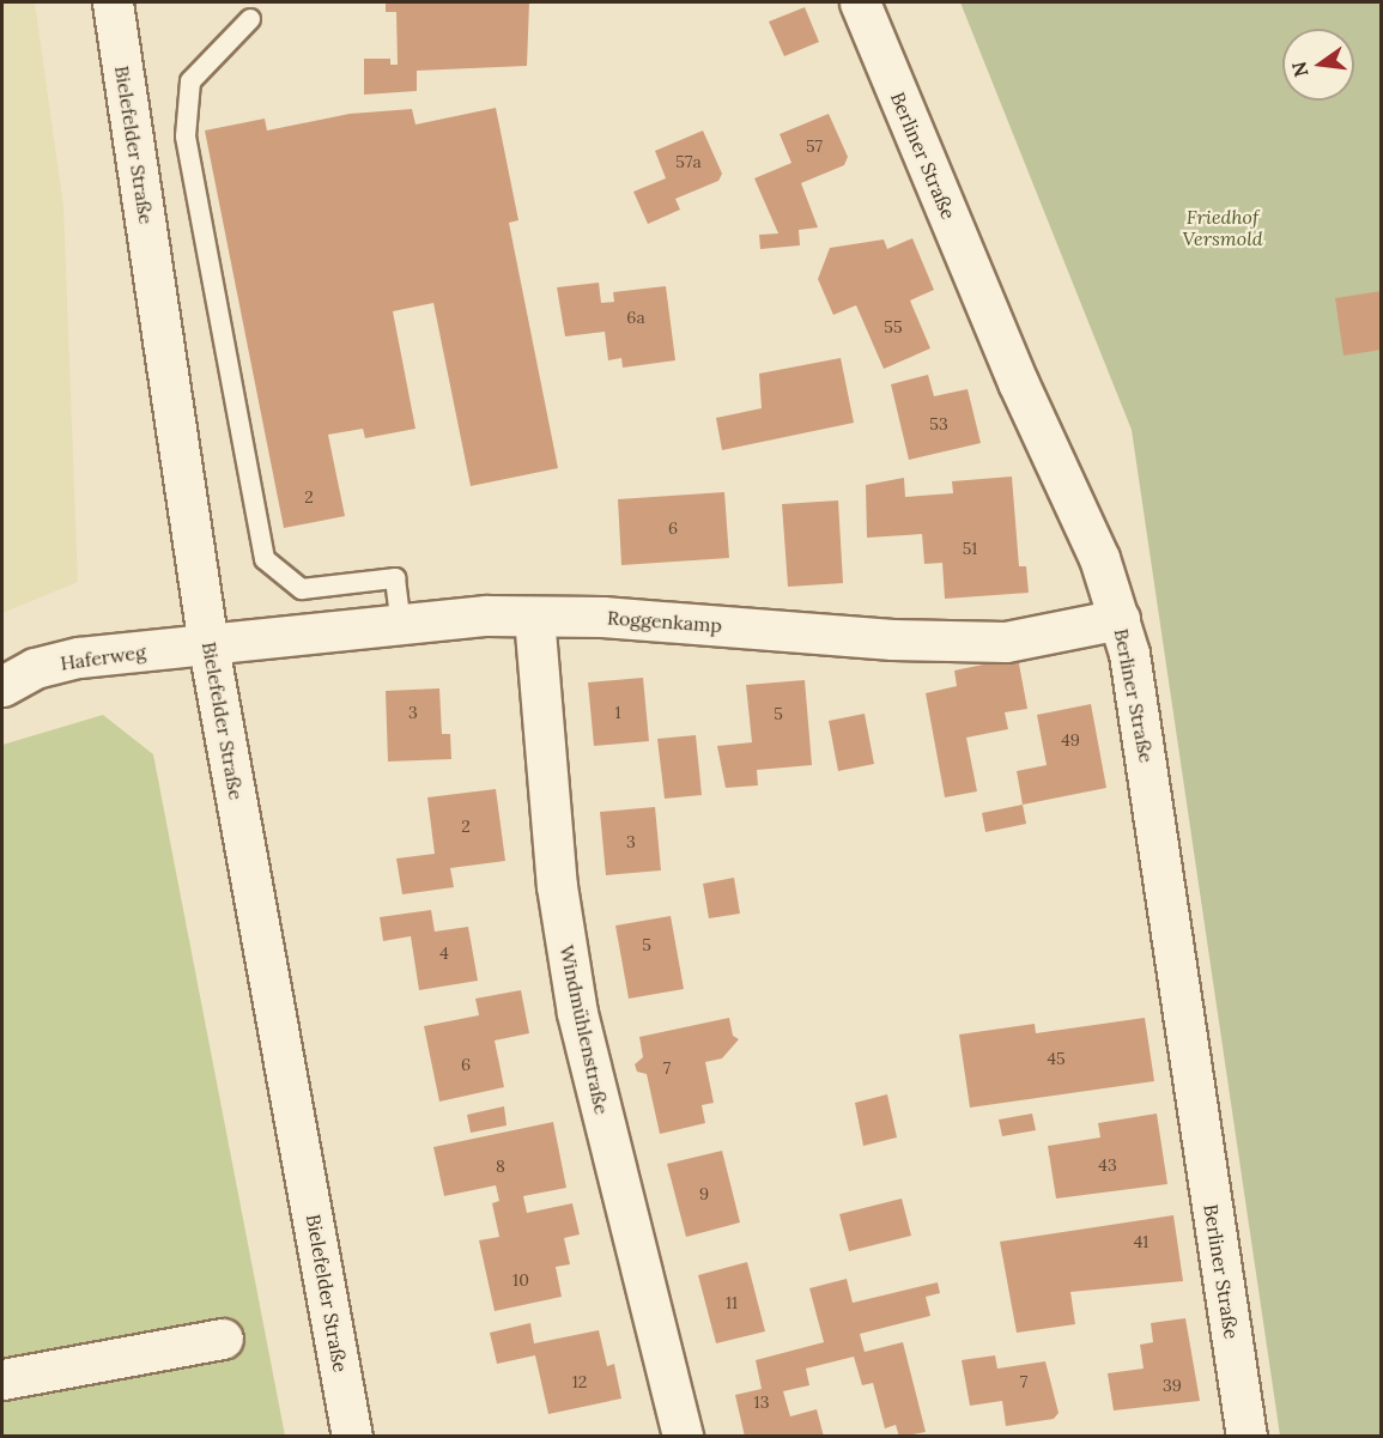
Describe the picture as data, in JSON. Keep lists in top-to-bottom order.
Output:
{
  "streets": {
    "street": [
      "Bielefelder Straße",
      "Berliner Straße",
      "Roggenkamp",
      "Haferweg",
      "Windmühlenstraße"
    ]
  },
  "crossings": [
    ["Bielefelder Straße", "Roggenkamp"],
    ["Bielefelder Straße", "Haferweg"],
    ["Berliner Straße", "Roggenkamp"],
    ["Roggenkamp", "Haferweg"],
    ["Roggenkamp", "Windmühlenstraße"]
  ],
  "parks": ["Friedhof Versmold"],
  "house_numbers": [
    "57",
    "57a",
    "6a",
    "55",
    "53",
    "2",
    "6",
    "51",
    "3",
    "1",
    "5",
    "49",
    "2",
    "3",
    "5",
    "4",
    "45",
    "6",
    "7",
    "43",
    "8",
    "9",
    "41",
    "10",
    "11",
    "12",
    "7",
    "39",
    "13"
  ],
  "north": "left"
}
